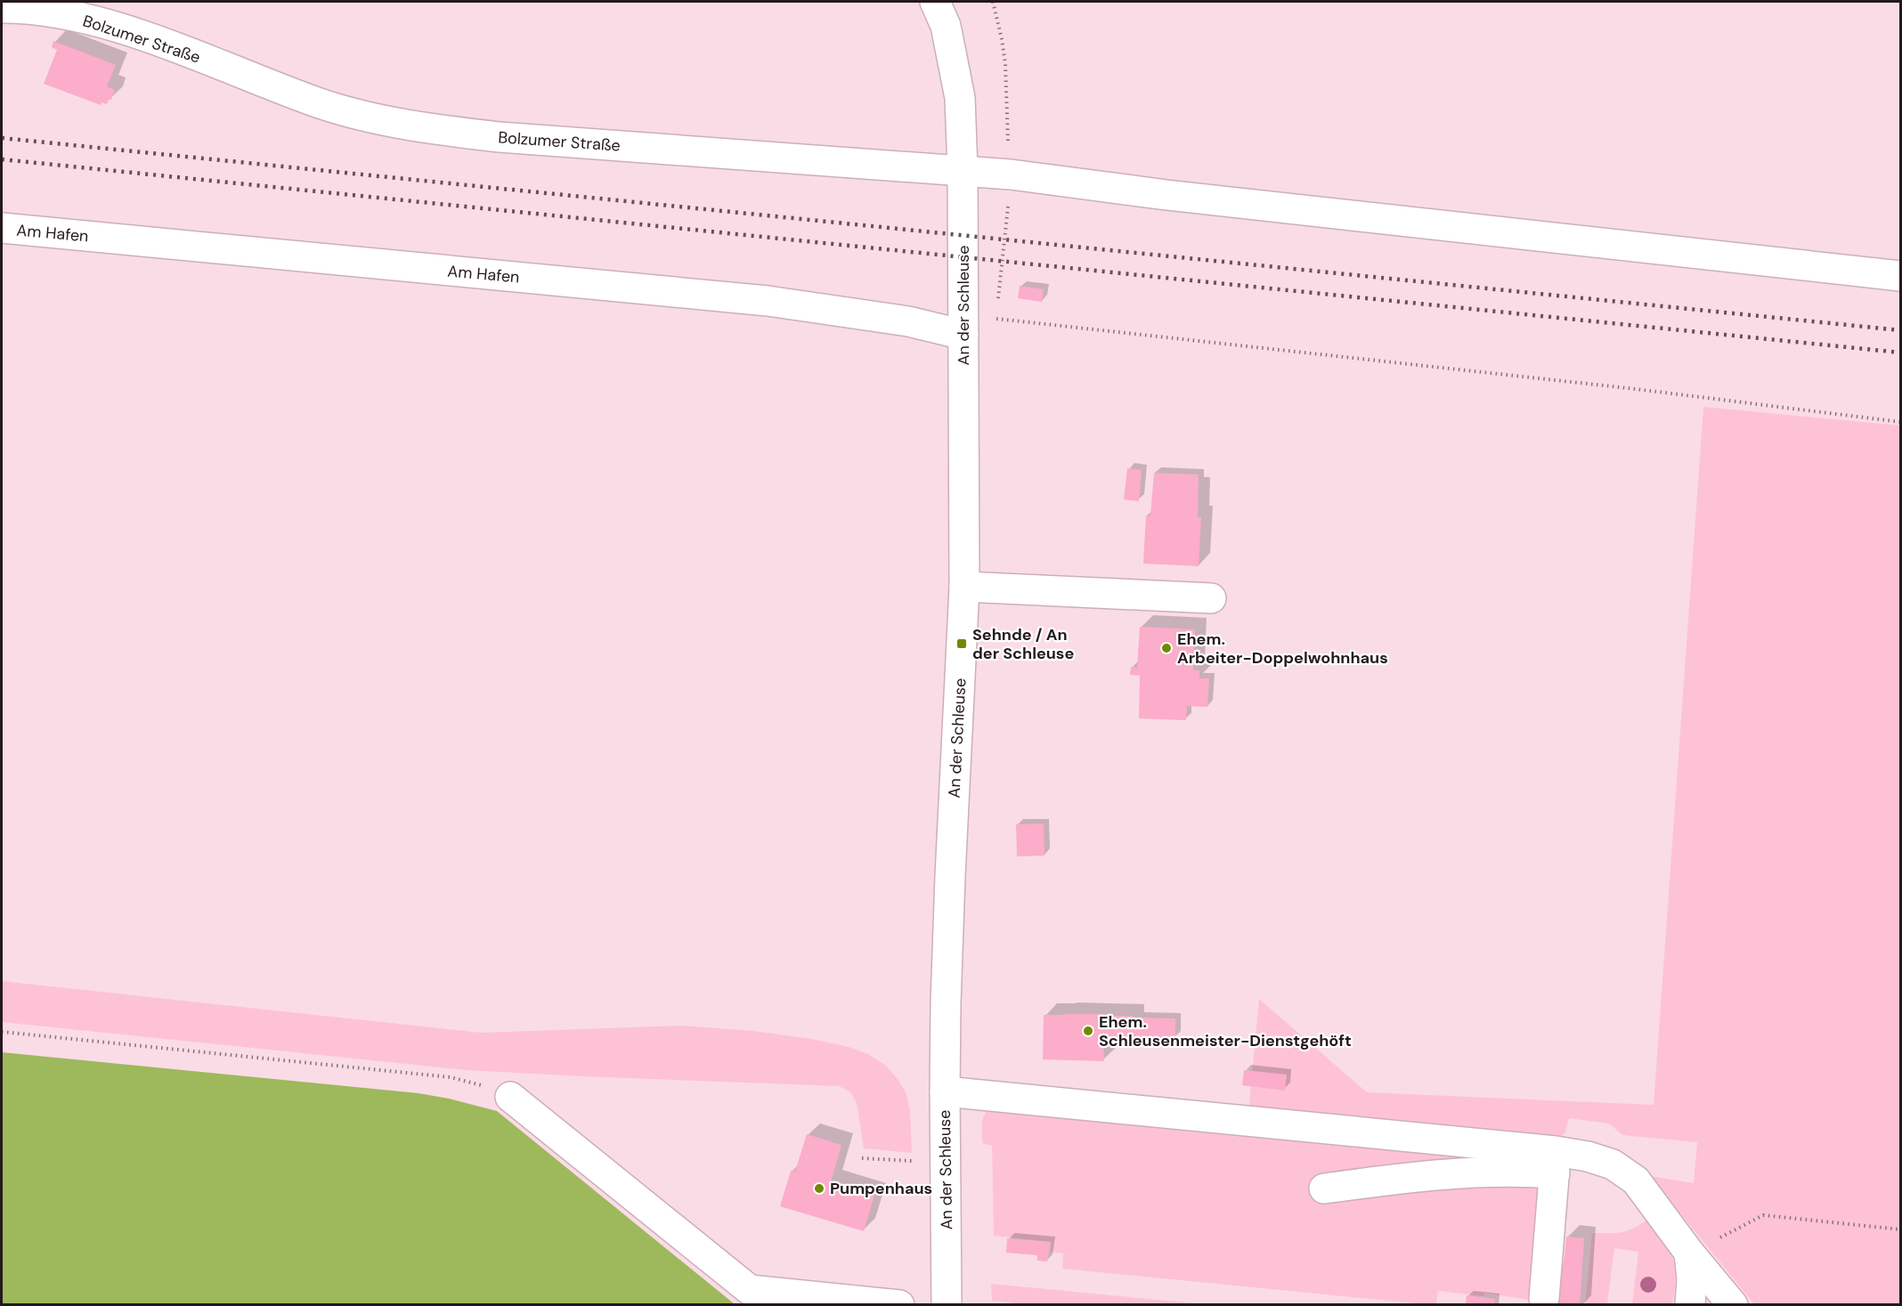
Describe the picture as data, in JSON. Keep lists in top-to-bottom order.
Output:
{
  "streets": {
    "main road": ["Bolzumer Straße", "Am Hafen", "An der Schleuse"]
  },
  "crossings": [
    ["Bolzumer Straße", "An der Schleuse"],
    ["Am Hafen", "An der Schleuse"]
  ],
  "places": {
    "transit": ["Sehnde / An der Schleuse"],
    "other": ["Ehem. Arbeiter-Doppelwohnhaus", "Ehem. Schleusenmeister-Dienstgehöft", "Pumpenhaus"]
  }
}
